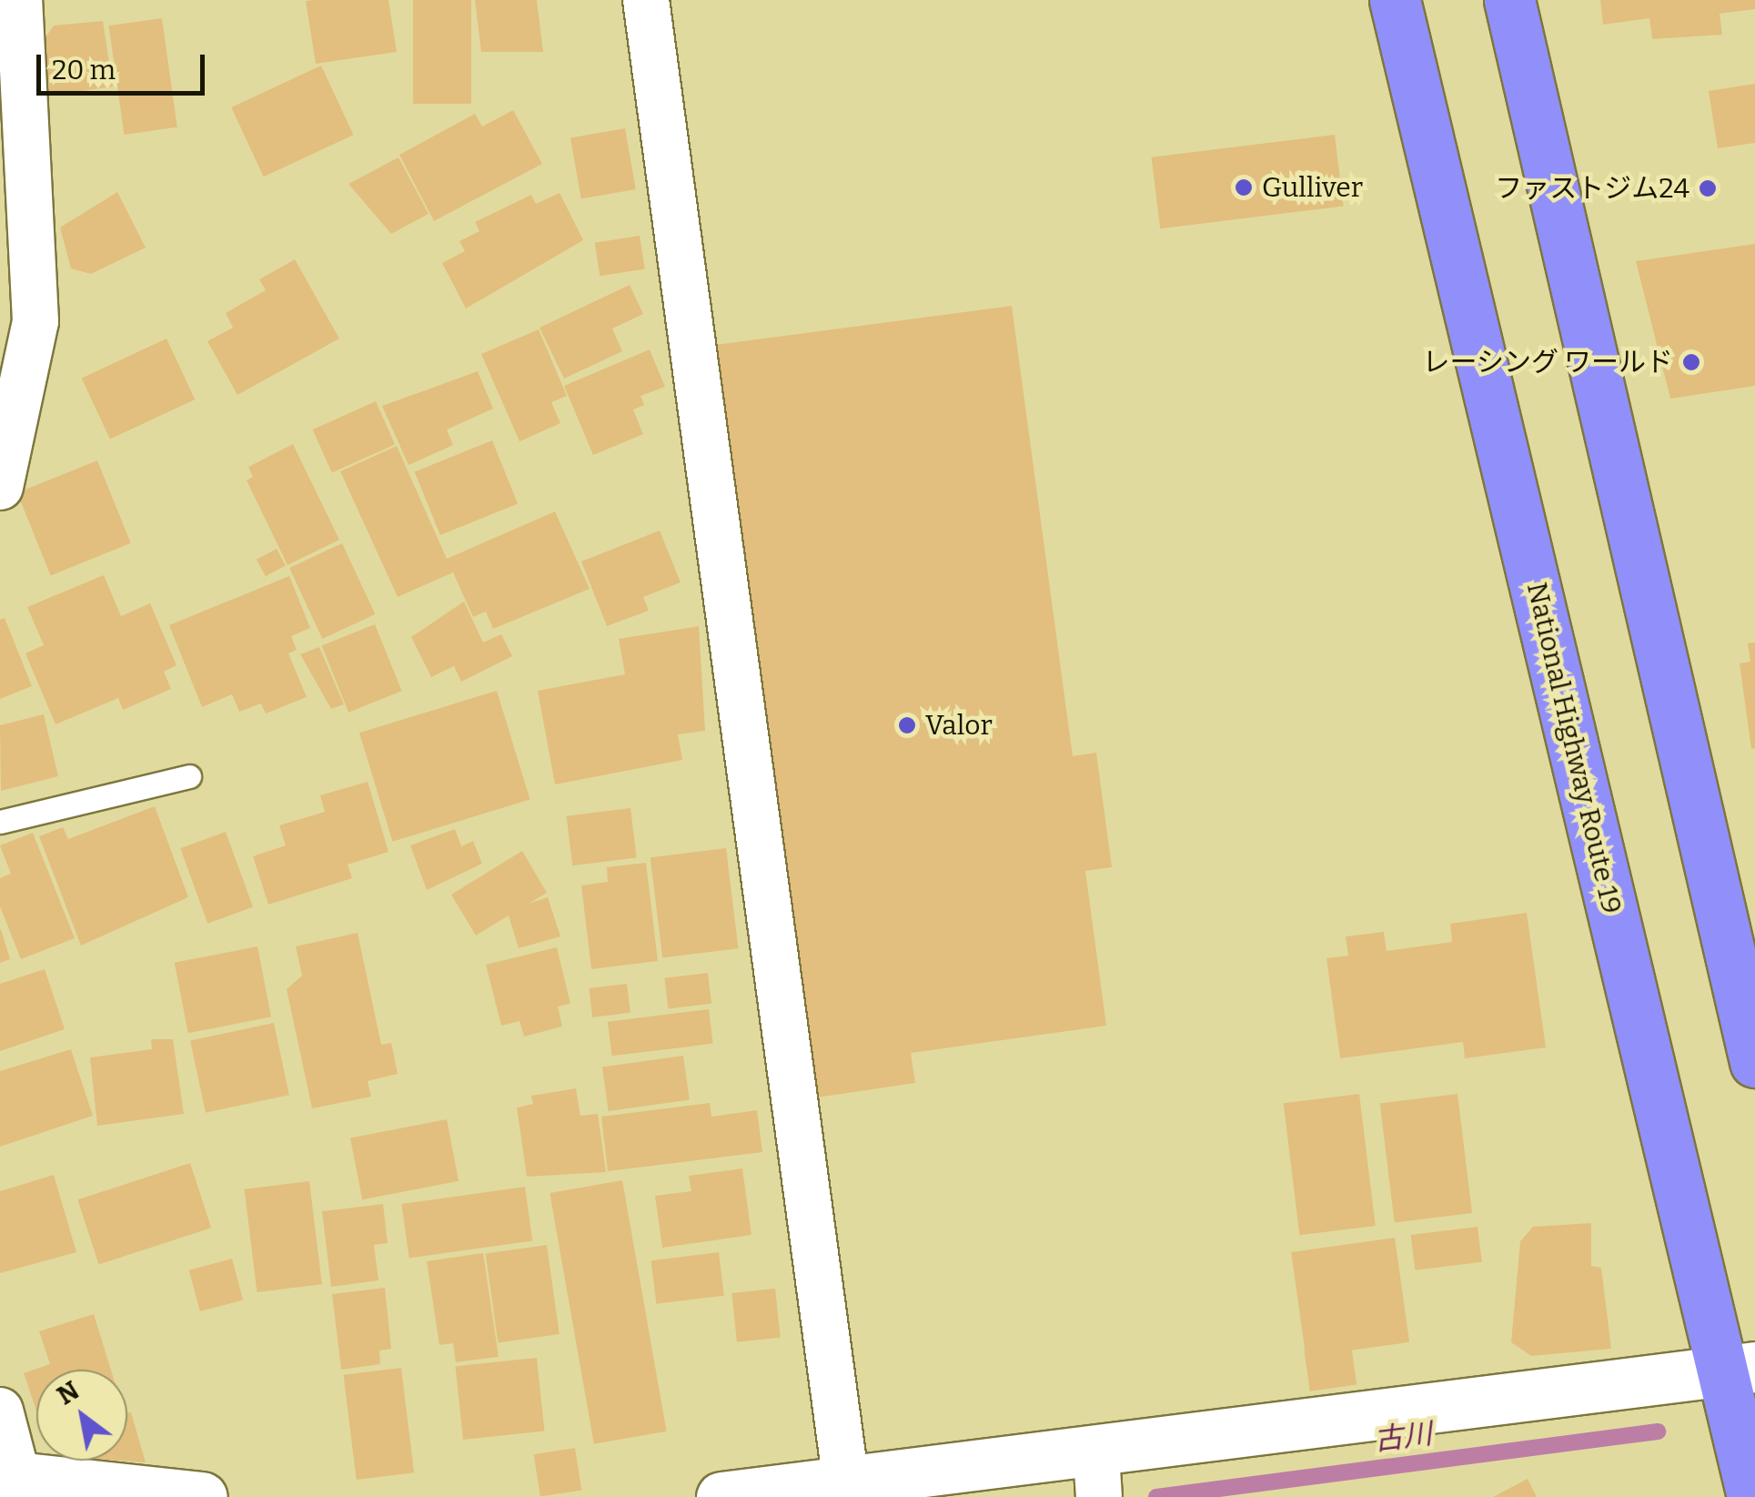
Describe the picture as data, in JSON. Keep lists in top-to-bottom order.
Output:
{
  "streets": {
    "highway": ["National Highway Route 19"]
  },
  "water": ["古川"],
  "places": [
    "Gulliver",
    "ファストジム24",
    "レーシング ワールド",
    "Valor"
  ],
  "scale_bar": "20 m",
  "north": "top left"
}
